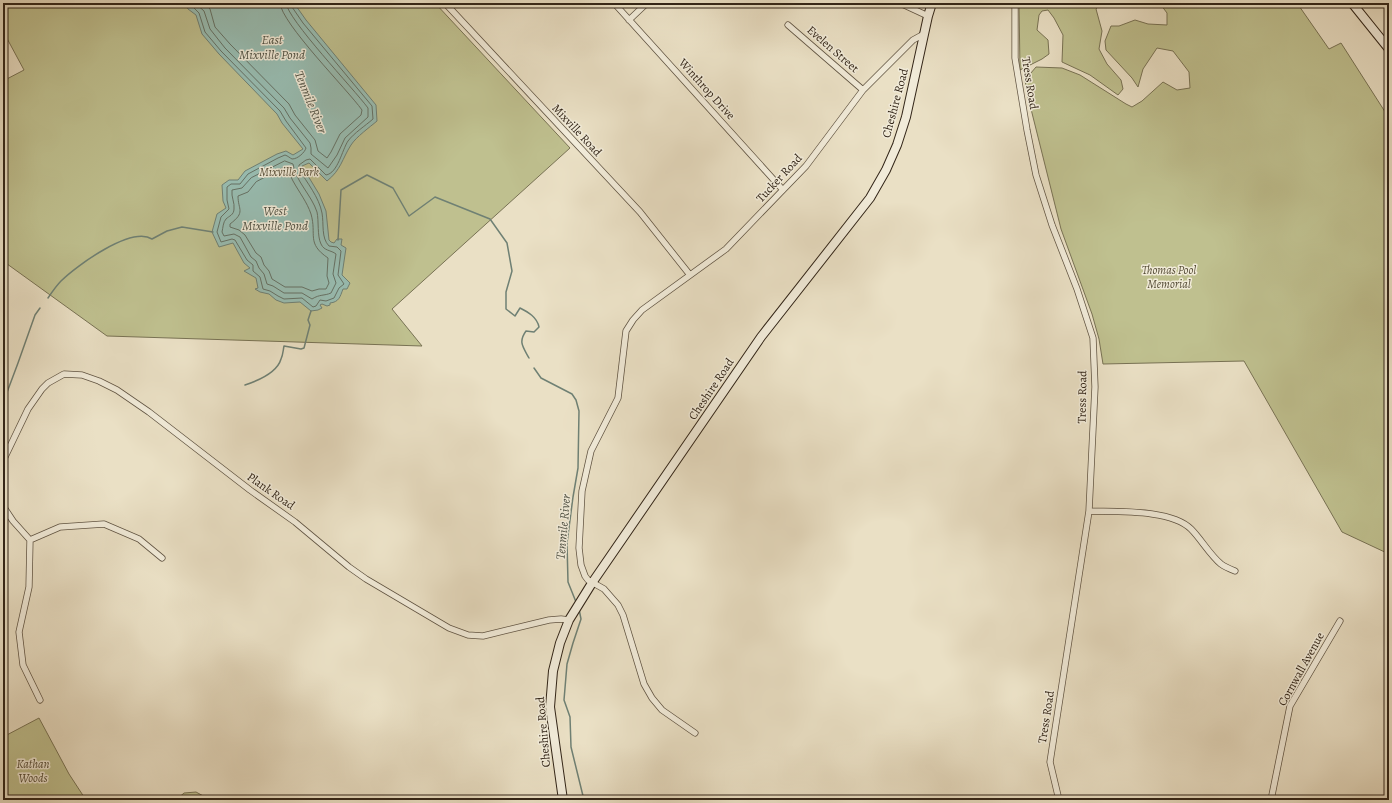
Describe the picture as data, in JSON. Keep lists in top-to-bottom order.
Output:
{
  "streets": {
    "main road": ["Cheshire Road"],
    "street": [
      "Evelen Street",
      "Tress Road",
      "Winthrop Drive",
      "Mixville Road",
      "Tucker Road",
      "Plank Road",
      "Cornwall Avenue"
    ]
  },
  "crossings": [
    ["Evelen Street", "Tucker Road"],
    ["Winthrop Drive", "Tucker Road"],
    ["Cheshire Road", "Tucker Road"],
    ["Cheshire Road", "Plank Road"],
    ["Mixville Road", "Tucker Road"]
  ],
  "water": ["East Mixville Pond", "Tenmile River", "West Mixville Pond"],
  "parks": ["Mixville Park", "Thomas Pool Memorial", "Kathan Woods"]
}
